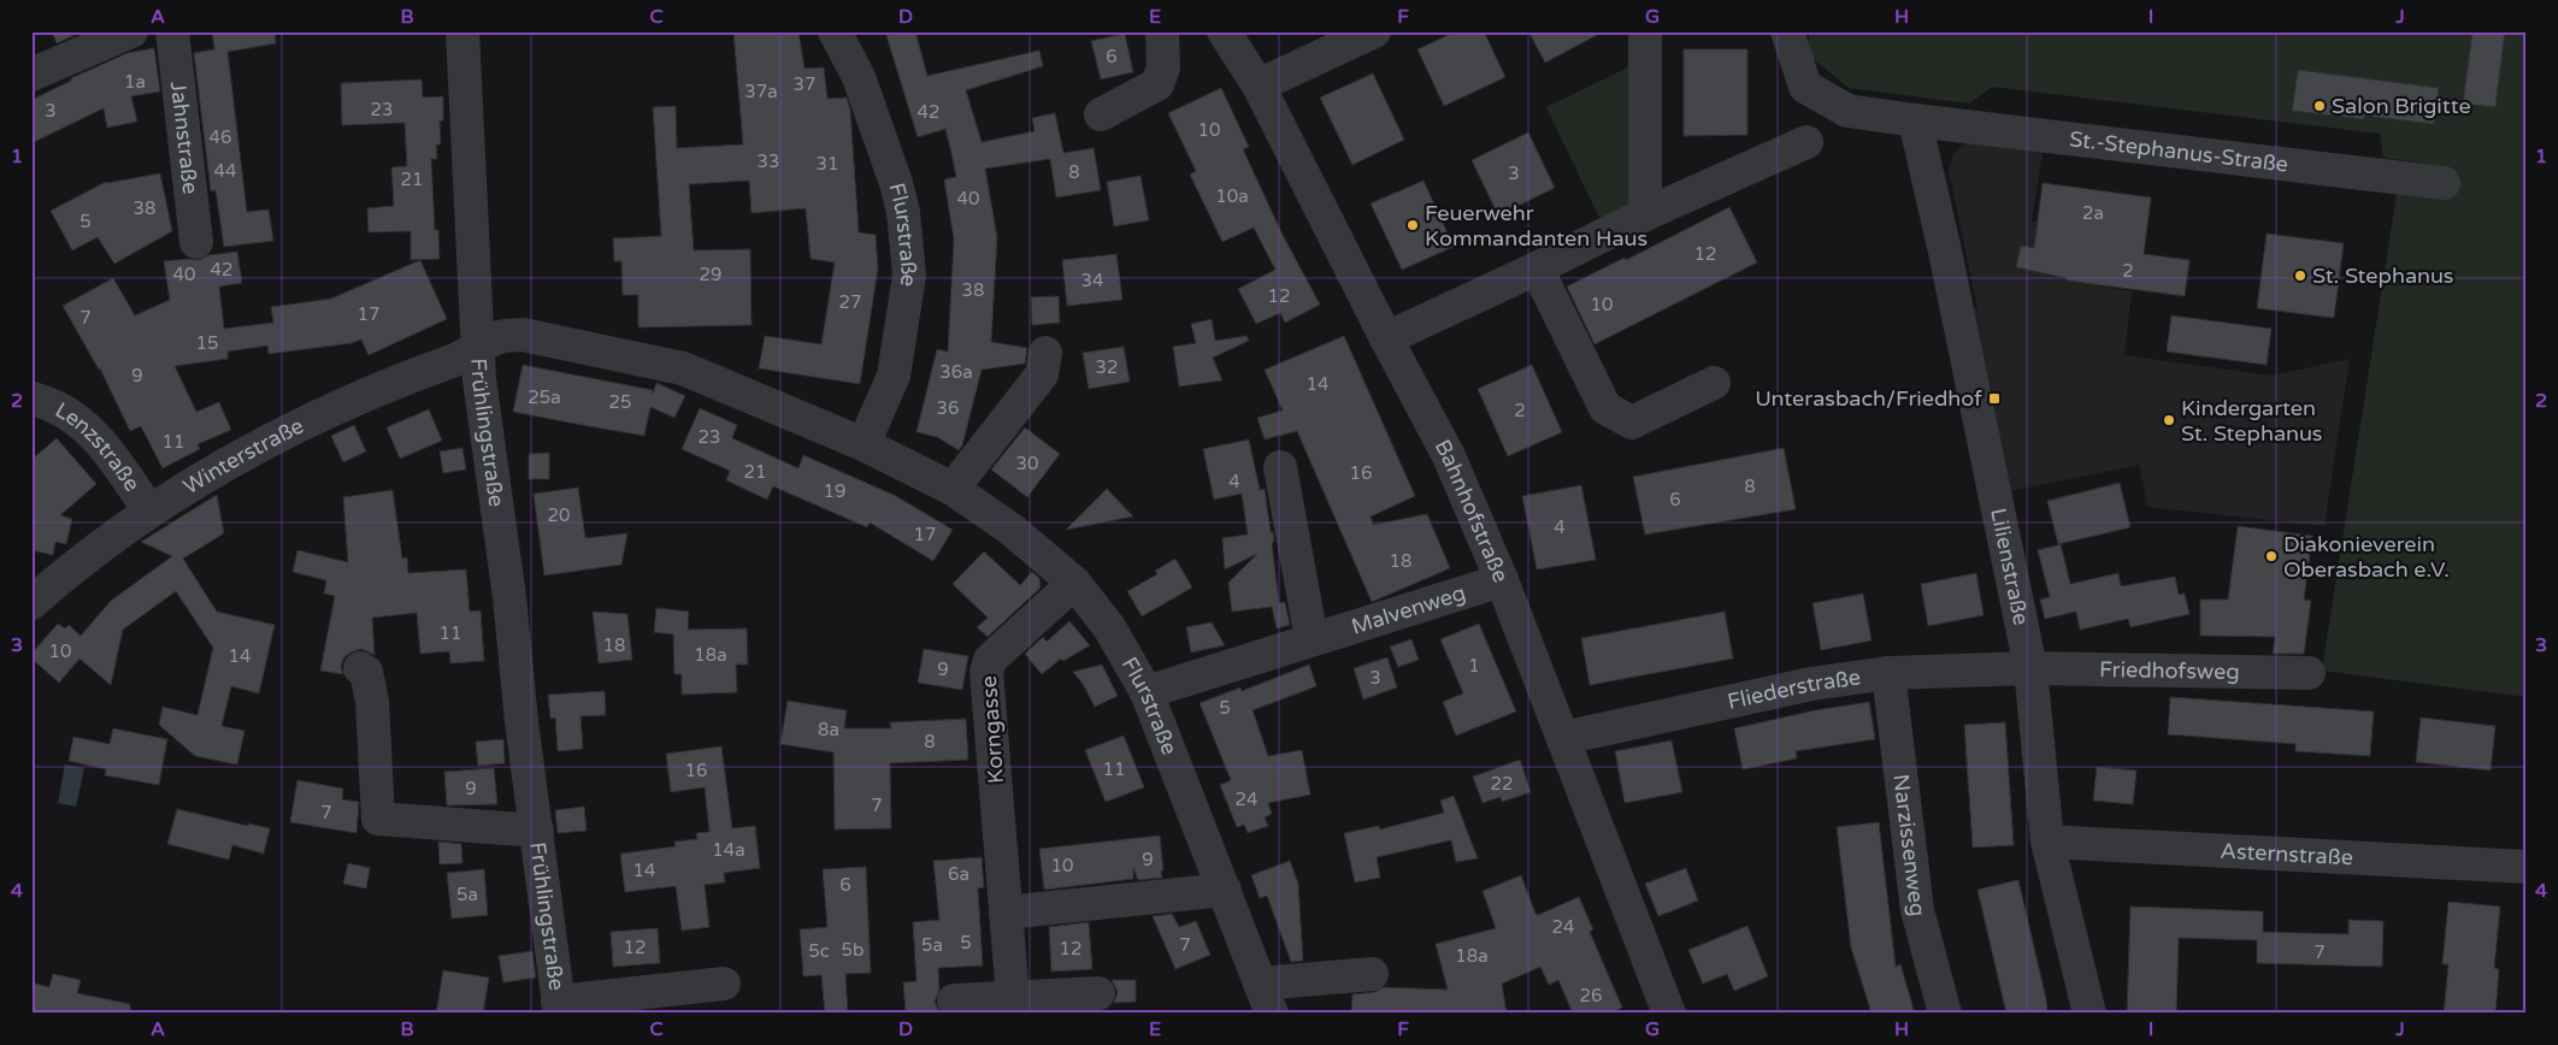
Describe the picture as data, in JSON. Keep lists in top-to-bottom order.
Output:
{
  "streets": {
    "street": [
      "Jahnstraße",
      "St.-Stephanus-Straße",
      "Flurstraße",
      "Frühlingstraße",
      "Lenzstraße",
      "Winterstraße",
      "Bahnhofstraße",
      "Lilienstraße",
      "Malvenweg",
      "Friedhofsweg",
      "Fliederstraße",
      "Korngasse",
      "Narzissenweg",
      "Asternstraße"
    ]
  },
  "crossings": [
    ["St.-Stephanus-Straße", "Lilienstraße"],
    ["Flurstraße", "Frühlingstraße"],
    ["Flurstraße", "Winterstraße"],
    ["Flurstraße", "Malvenweg"],
    ["Flurstraße", "Korngasse"],
    ["Frühlingstraße", "Winterstraße"],
    ["Lenzstraße", "Winterstraße"],
    ["Bahnhofstraße", "Malvenweg"],
    ["Bahnhofstraße", "Fliederstraße"],
    ["Lilienstraße", "Friedhofsweg"],
    ["Lilienstraße", "Fliederstraße"],
    ["Lilienstraße", "Asternstraße"],
    ["Friedhofsweg", "Fliederstraße"],
    ["Fliederstraße", "Narzissenweg"]
  ],
  "places": {
    "other": [
      "Salon Brigitte",
      "Feuerwehr Kommandanten Haus",
      "St. Stephanus",
      "Kindergarten St. Stephanus",
      "Diakonieverein Oberasbach e.V."
    ],
    "transit": ["Unterasbach/Friedhof"]
  },
  "house_numbers": [
    "6",
    "1a",
    "37",
    "37a",
    "23",
    "3",
    "42",
    "10",
    "46",
    "33",
    "31",
    "44",
    "8",
    "3",
    "21",
    "10a",
    "40",
    "38",
    "2a",
    "5",
    "12",
    "42",
    "2",
    "40",
    "29",
    "34",
    "38",
    "12",
    "27",
    "10",
    "17",
    "7",
    "15",
    "32",
    "36a",
    "9",
    "14",
    "25a",
    "25",
    "36",
    "2",
    "23",
    "11",
    "30",
    "21",
    "16",
    "4",
    "8",
    "19",
    "6",
    "20",
    "4",
    "17",
    "18",
    "11",
    "18",
    "10",
    "18a",
    "14",
    "1",
    "9",
    "3",
    "5",
    "8a",
    "8",
    "11",
    "16",
    "22",
    "9",
    "24",
    "7",
    "7",
    "14a",
    "9",
    "10",
    "14",
    "6a",
    "6",
    "5a",
    "24",
    "5",
    "5a",
    "7",
    "12",
    "12",
    "5b",
    "5c",
    "7",
    "18a",
    "26"
  ],
  "grid": {
    "columns": [
      "A",
      "B",
      "C",
      "D",
      "E",
      "F",
      "G",
      "H",
      "I",
      "J"
    ],
    "rows": [
      "1",
      "2",
      "3",
      "4"
    ]
  }
}
